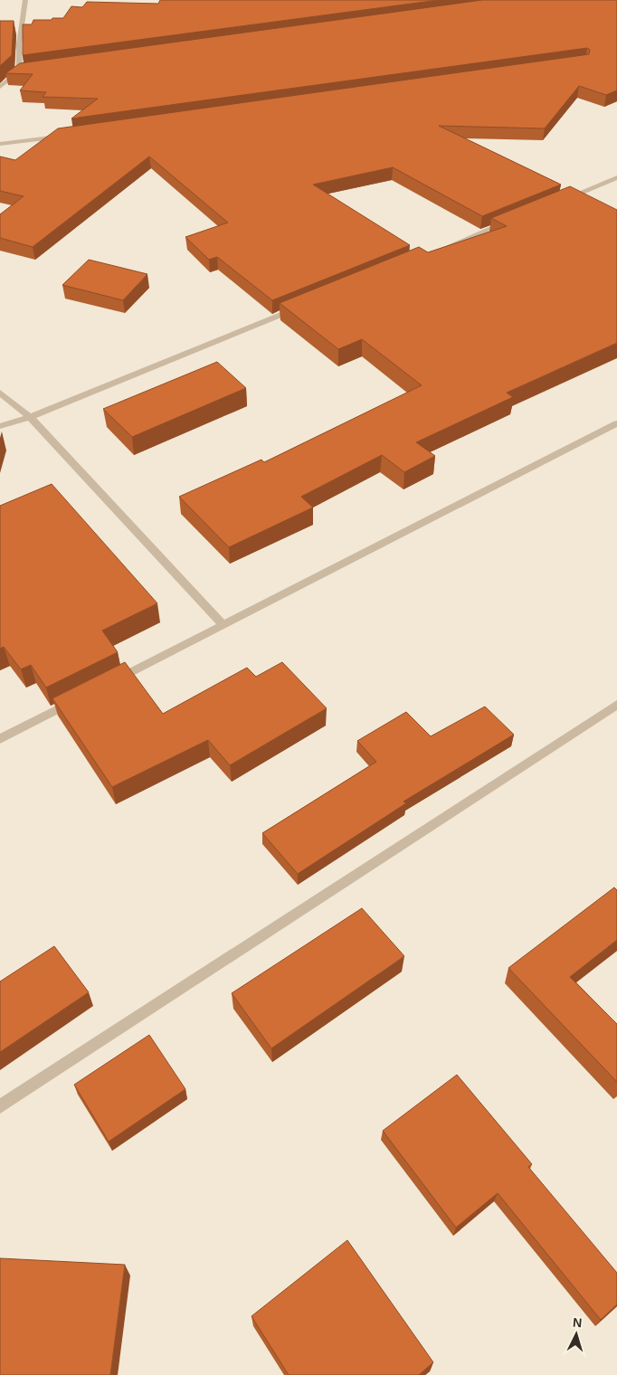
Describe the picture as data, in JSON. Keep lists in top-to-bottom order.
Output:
{
  "north": "top"
}
